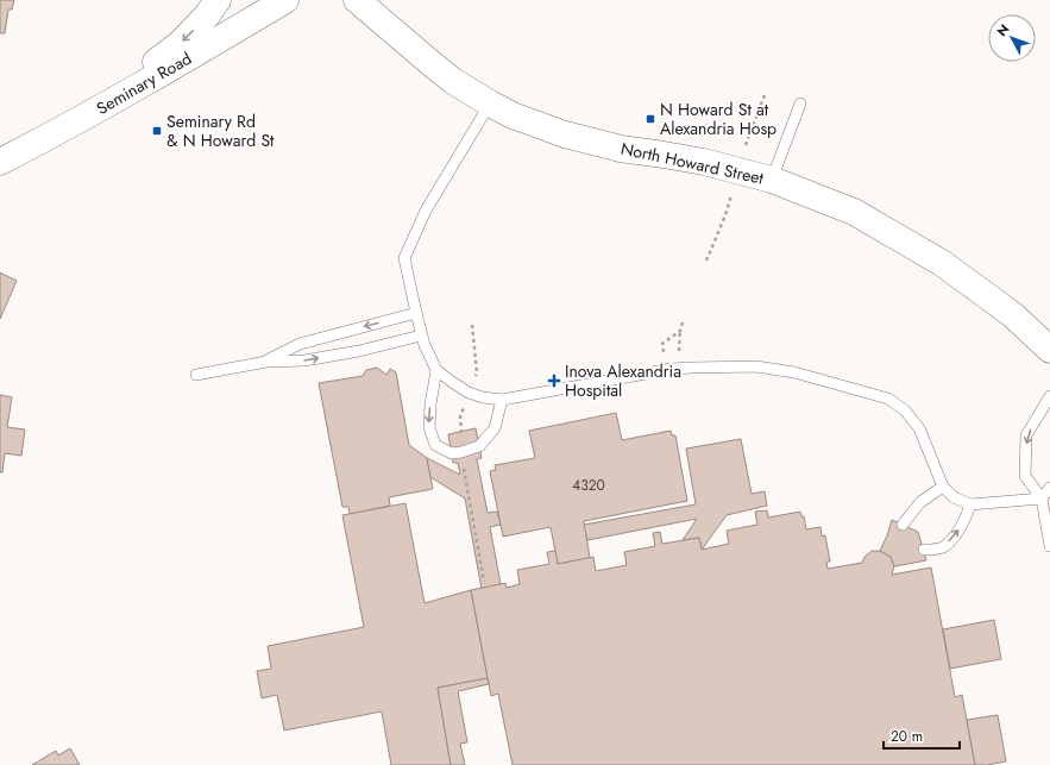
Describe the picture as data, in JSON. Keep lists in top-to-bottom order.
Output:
{
  "streets": {
    "street": ["Seminary Road", "North Howard Street"]
  },
  "places": {
    "transit": ["N Howard St at Alexandria Hosp", "Seminary Rd & N Howard St"],
    "health": ["Inova Alexandria Hospital"]
  },
  "house_numbers": ["4320"],
  "scale_bar": "20 m",
  "north": "top left"
}
